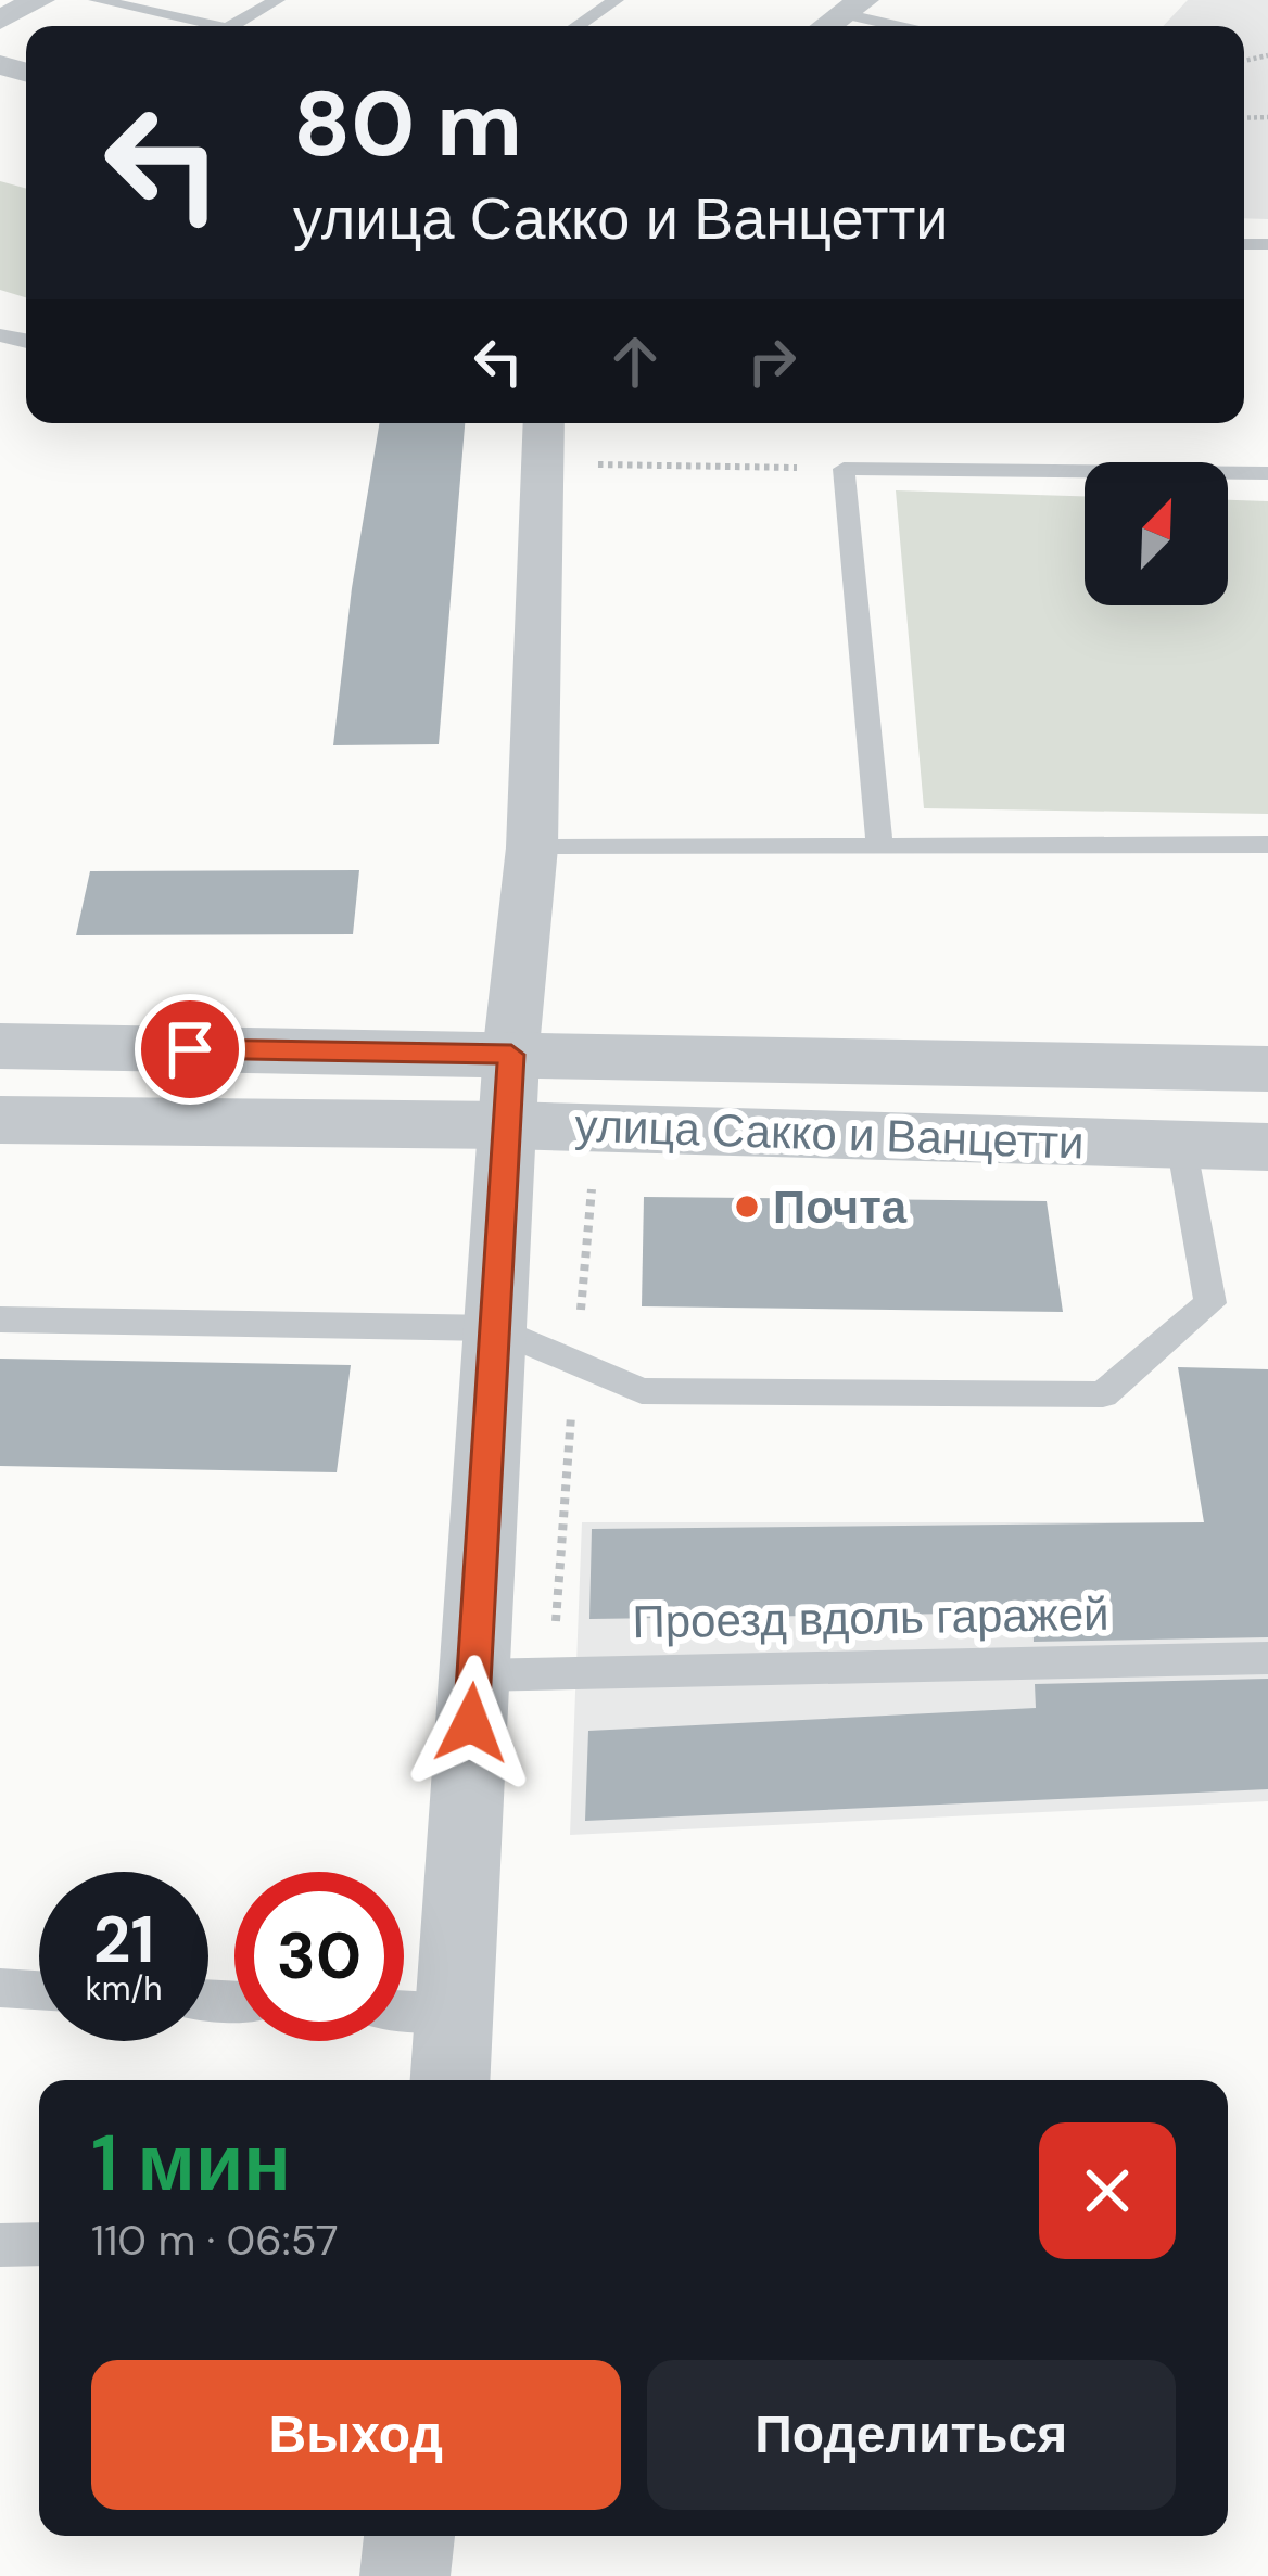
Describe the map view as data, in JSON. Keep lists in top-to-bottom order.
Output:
{
  "streets": {
    "street": ["улица Сакко и Ванцетти"],
    "lane": ["Проезд вдоль гаражей"]
  },
  "places": ["Почта"],
  "north": "top right",
  "page": {
    "turn": ["80 m", "улица Сакко и Ванцетти"],
    "speed": "21 km/h",
    "limit": "30",
    "heading": ["1 мин", "110 m · 06:57"],
    "buttons": ["Выход", "Поделиться"]
  }
}
